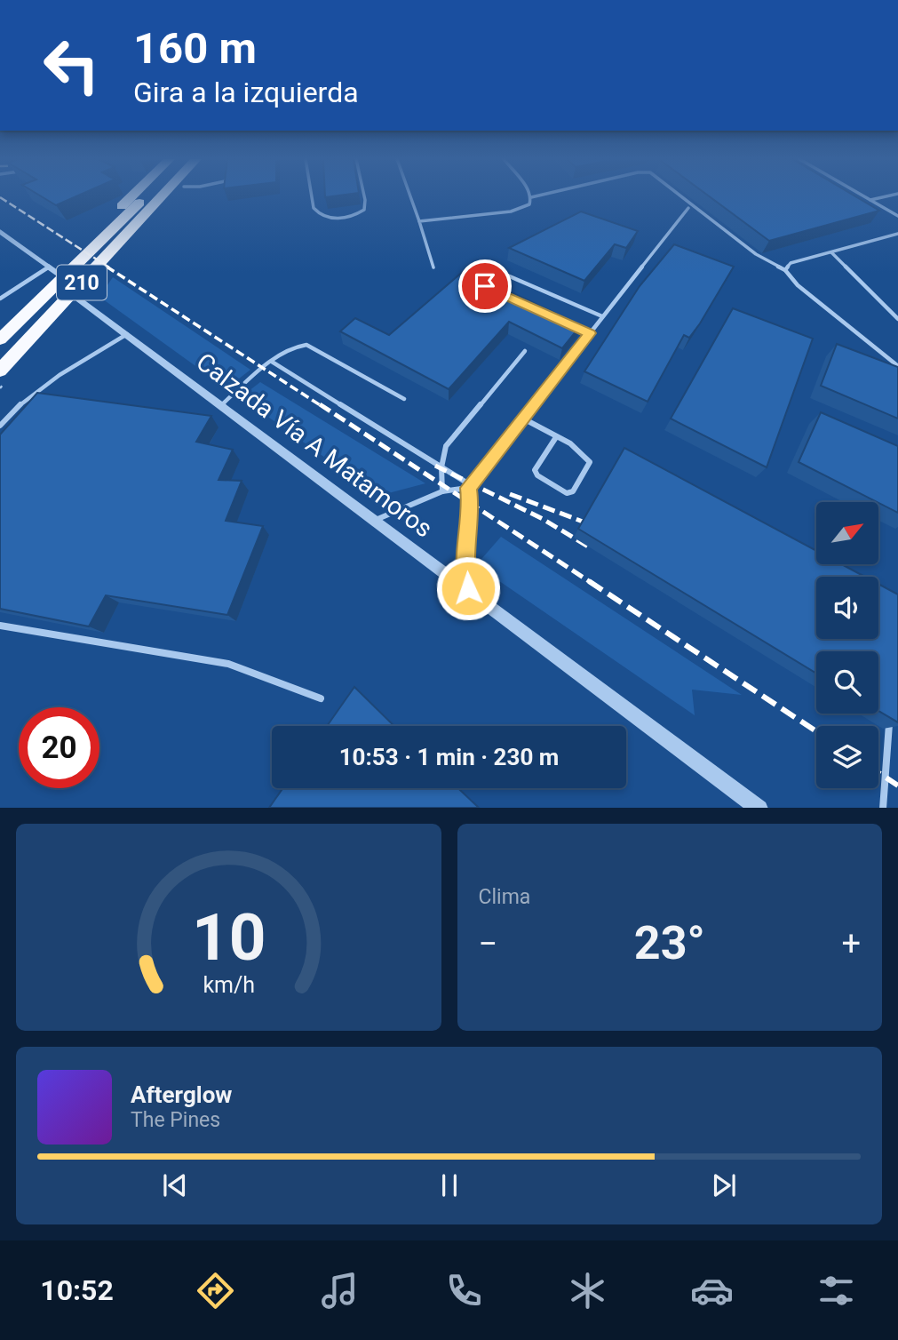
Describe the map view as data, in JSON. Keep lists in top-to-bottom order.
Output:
{
  "streets": {
    "highway": ["210"],
    "street": ["Calzada Vía A Matamoros"]
  },
  "north": "top right",
  "page": {
    "turn": ["160 m", "Gira a la izquierda"],
    "limit": "20",
    "trip": "10:53 · 1 min · 230 m",
    "tile": "Clima",
    "heat": ["−", "23°", "+"],
    "song": ["Afterglow", "The Pines"],
    "tabs": "10:52",
    "gauge": ["10", "km/h"]
  }
}
